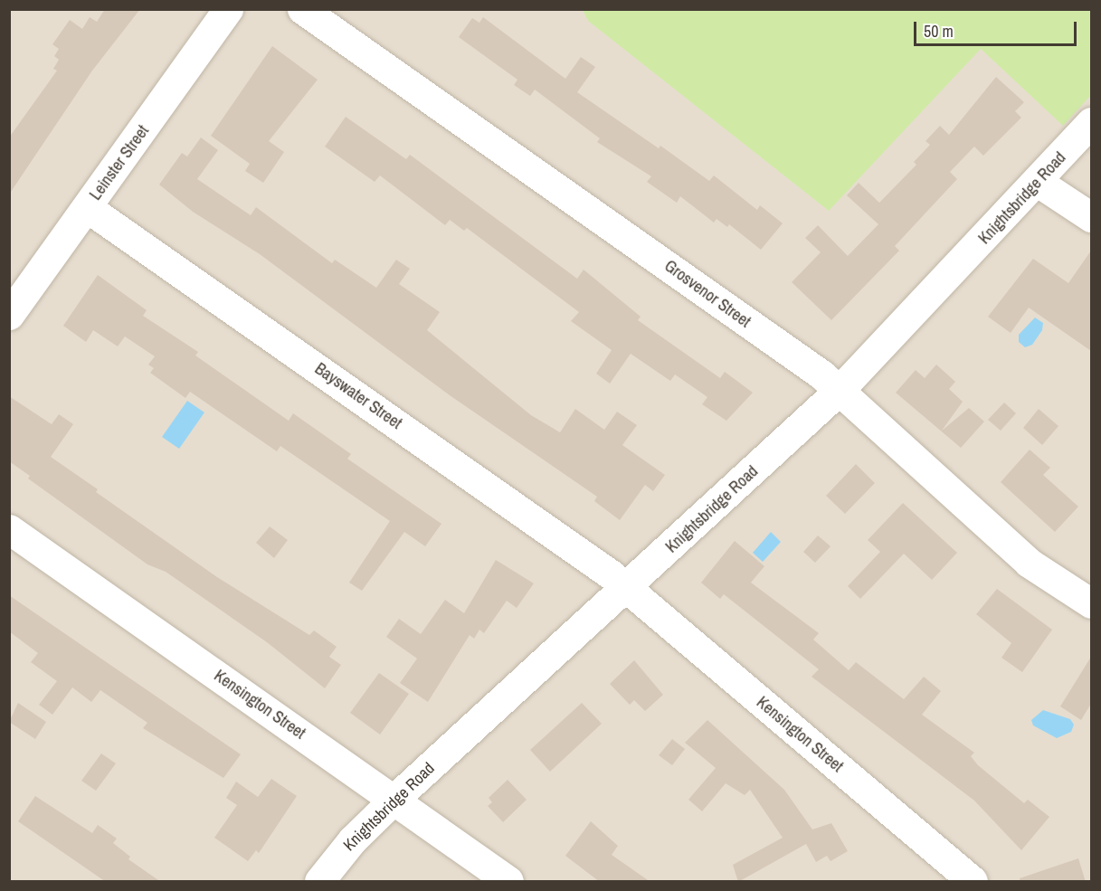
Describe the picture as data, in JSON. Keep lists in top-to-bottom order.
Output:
{
  "streets": {
    "street": [
      "Leinster Street",
      "Knightsbridge Road",
      "Grosvenor Street",
      "Bayswater Street",
      "Kensington Street"
    ]
  },
  "crossings": [
    ["Leinster Street", "Bayswater Street"],
    ["Knightsbridge Road", "Grosvenor Street"],
    ["Knightsbridge Road", "Bayswater Street"],
    ["Knightsbridge Road", "Kensington Street"],
    ["Bayswater Street", "Kensington Street"]
  ],
  "scale_bar": "50 m"
}
